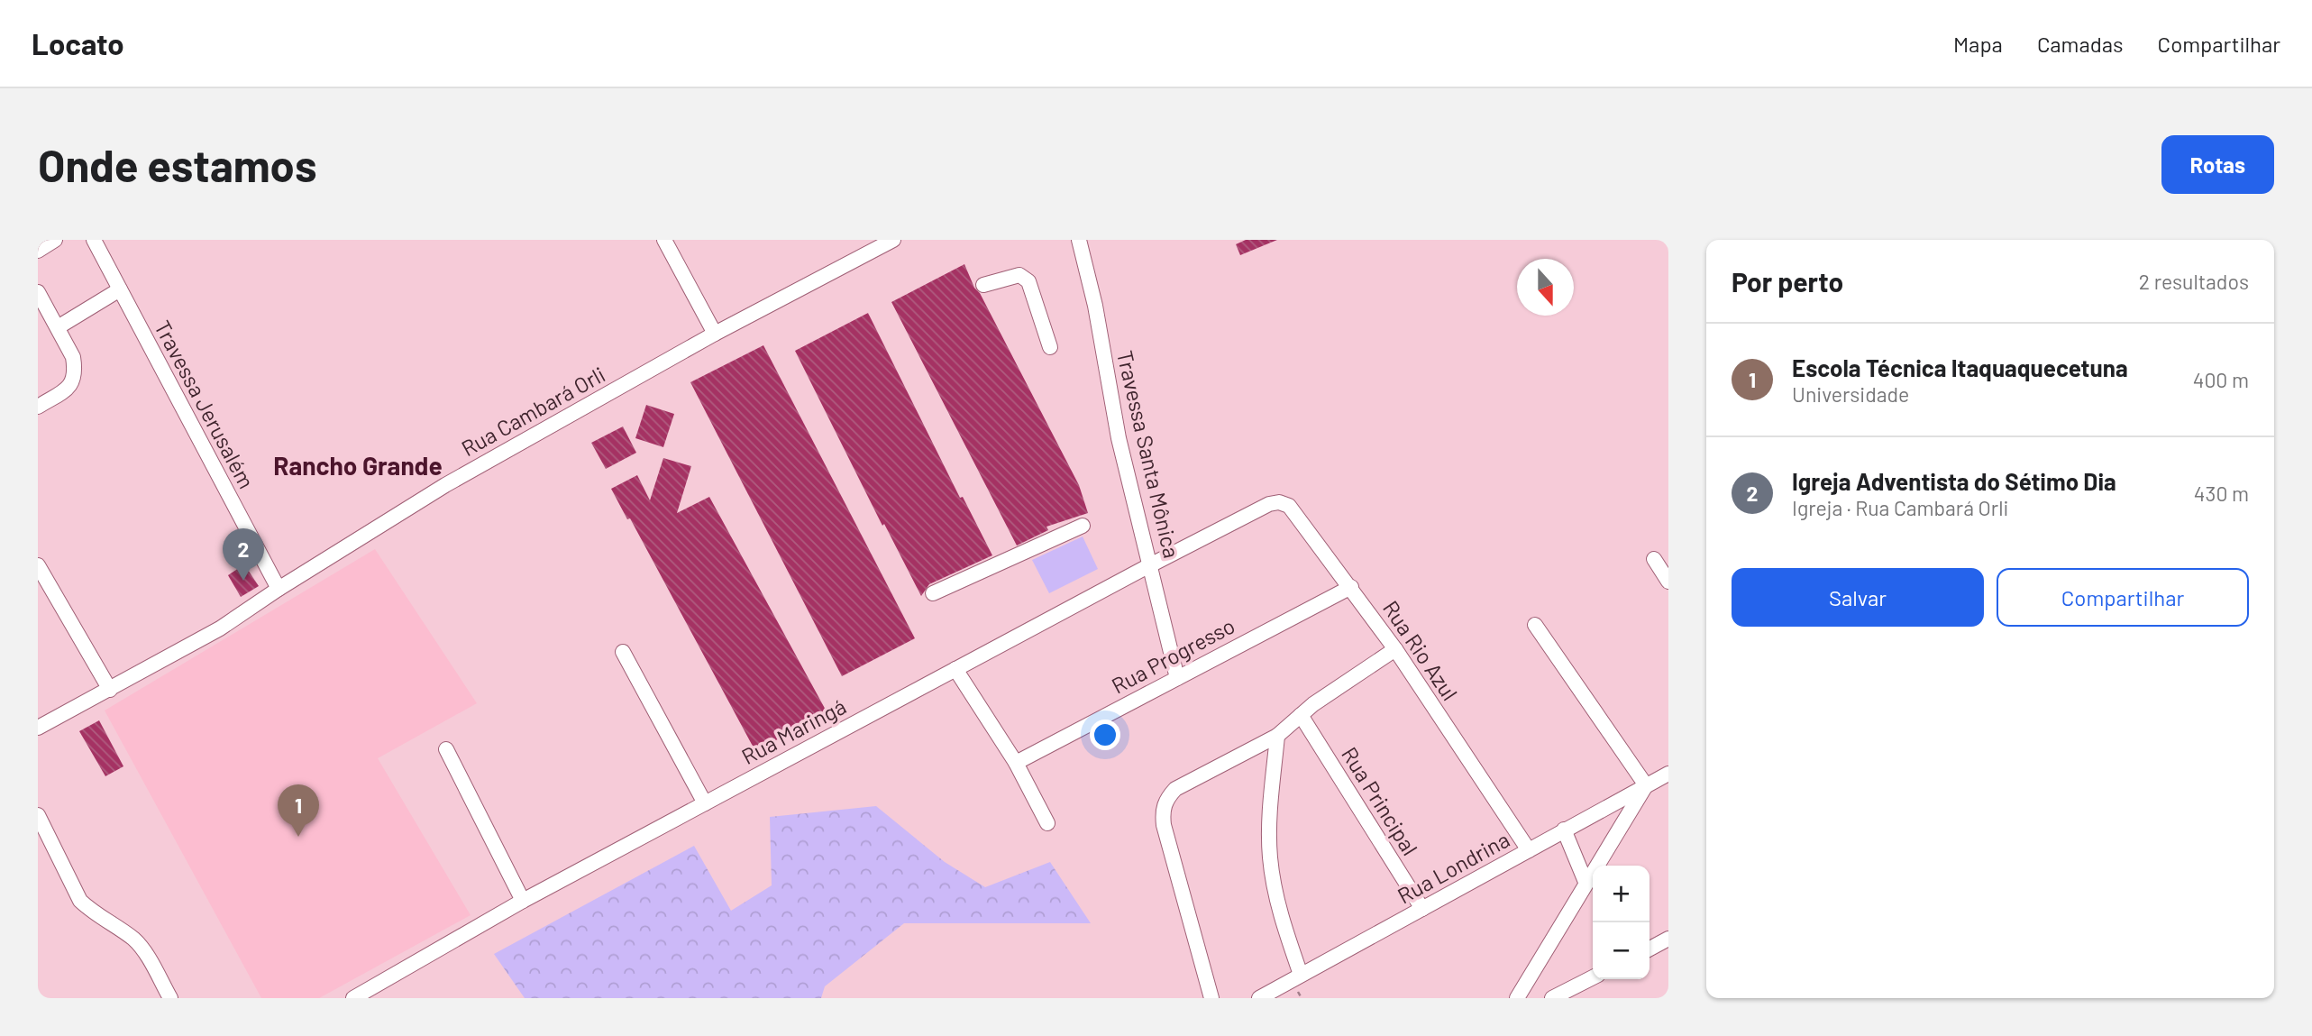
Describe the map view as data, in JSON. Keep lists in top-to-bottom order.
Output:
{
  "streets": {
    "street": [
      "Travessa Jerusalém",
      "Rua Cambará Orli",
      "Travessa Santa Mônica",
      "Rua Rio Azul",
      "Rua Progresso",
      "Rua Maringá",
      "Rua Principal",
      "Rua Londrina"
    ]
  },
  "crossings": [
    ["Travessa Jerusalém", "Rua Cambará Orli"],
    ["Travessa Santa Mônica", "Rua Progresso"],
    ["Travessa Santa Mônica", "Rua Maringá"],
    ["Rua Rio Azul", "Rua Progresso"],
    ["Rua Rio Azul", "Rua Maringá"],
    ["Rua Rio Azul", "Rua Londrina"],
    ["Rua Principal", "Rua Londrina"]
  ],
  "districts": ["Rancho Grande"],
  "north": "bottom",
  "page": {
    "header": "Locato",
    "nav": ["Mapa", "Camadas", "Compartilhar"],
    "buttons": [
      "Rotas",
      ["Salvar", "Compartilhar"]
    ],
    "title": "Onde estamos",
    "heading": ["Por perto", "2 resultados"],
    "list": [
      {
        "mark": "1",
        "name": "Escola Técnica Itaquaquecetuna",
        "note": "Universidade",
        "value": "400 m"
      },
      {
        "mark": "2",
        "name": "Igreja Adventista do Sétimo Dia",
        "note": "Igreja · Rua Cambará Orli",
        "value": "430 m"
      }
    ],
    "pins": ["2", "1"],
    "map_buttons": ["+", "−"]
  }
}
